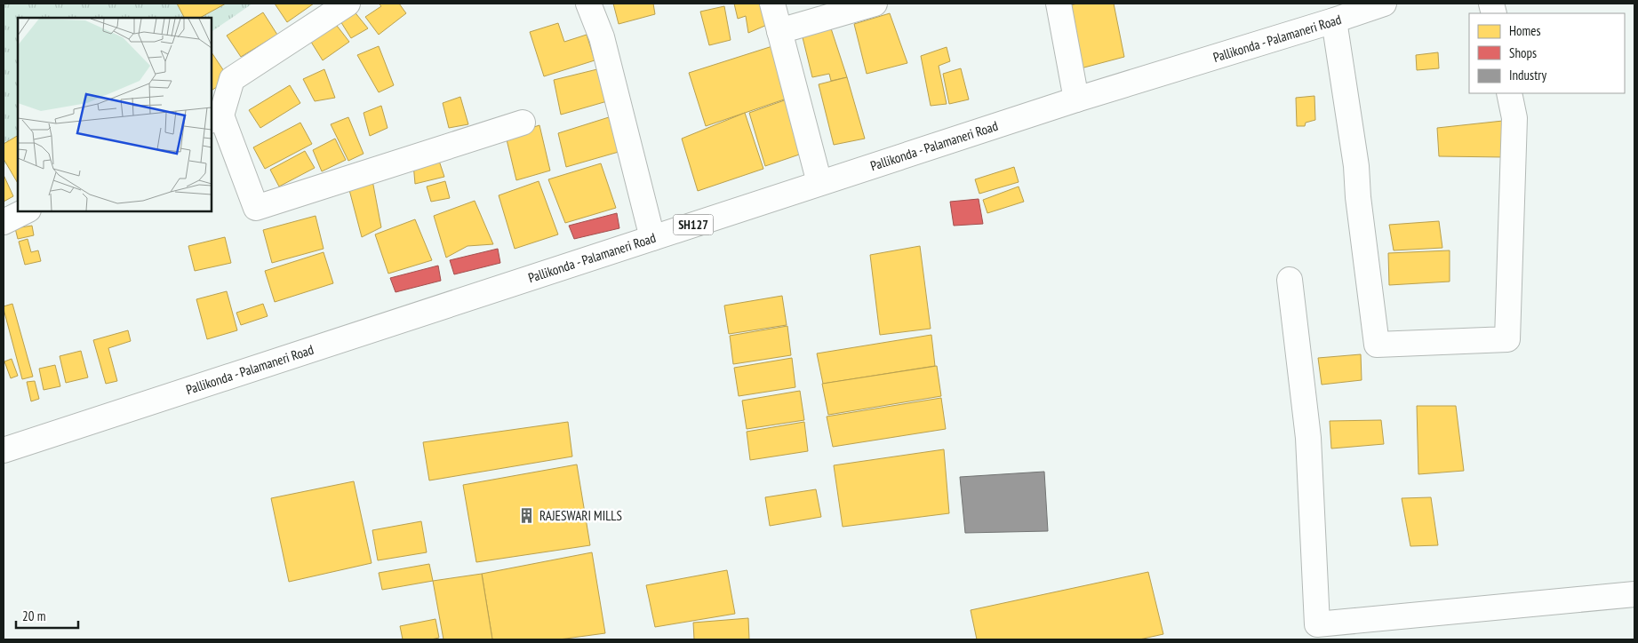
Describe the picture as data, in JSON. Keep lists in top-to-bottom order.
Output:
{
  "streets": {
    "street": ["Pallikonda - Palamaneri Road", "SH127"]
  },
  "places": {
    "building": ["RAJESWARI MILLS"]
  },
  "legend": ["Homes", "Shops", "Industry"],
  "scale_bar": "20 m"
}
